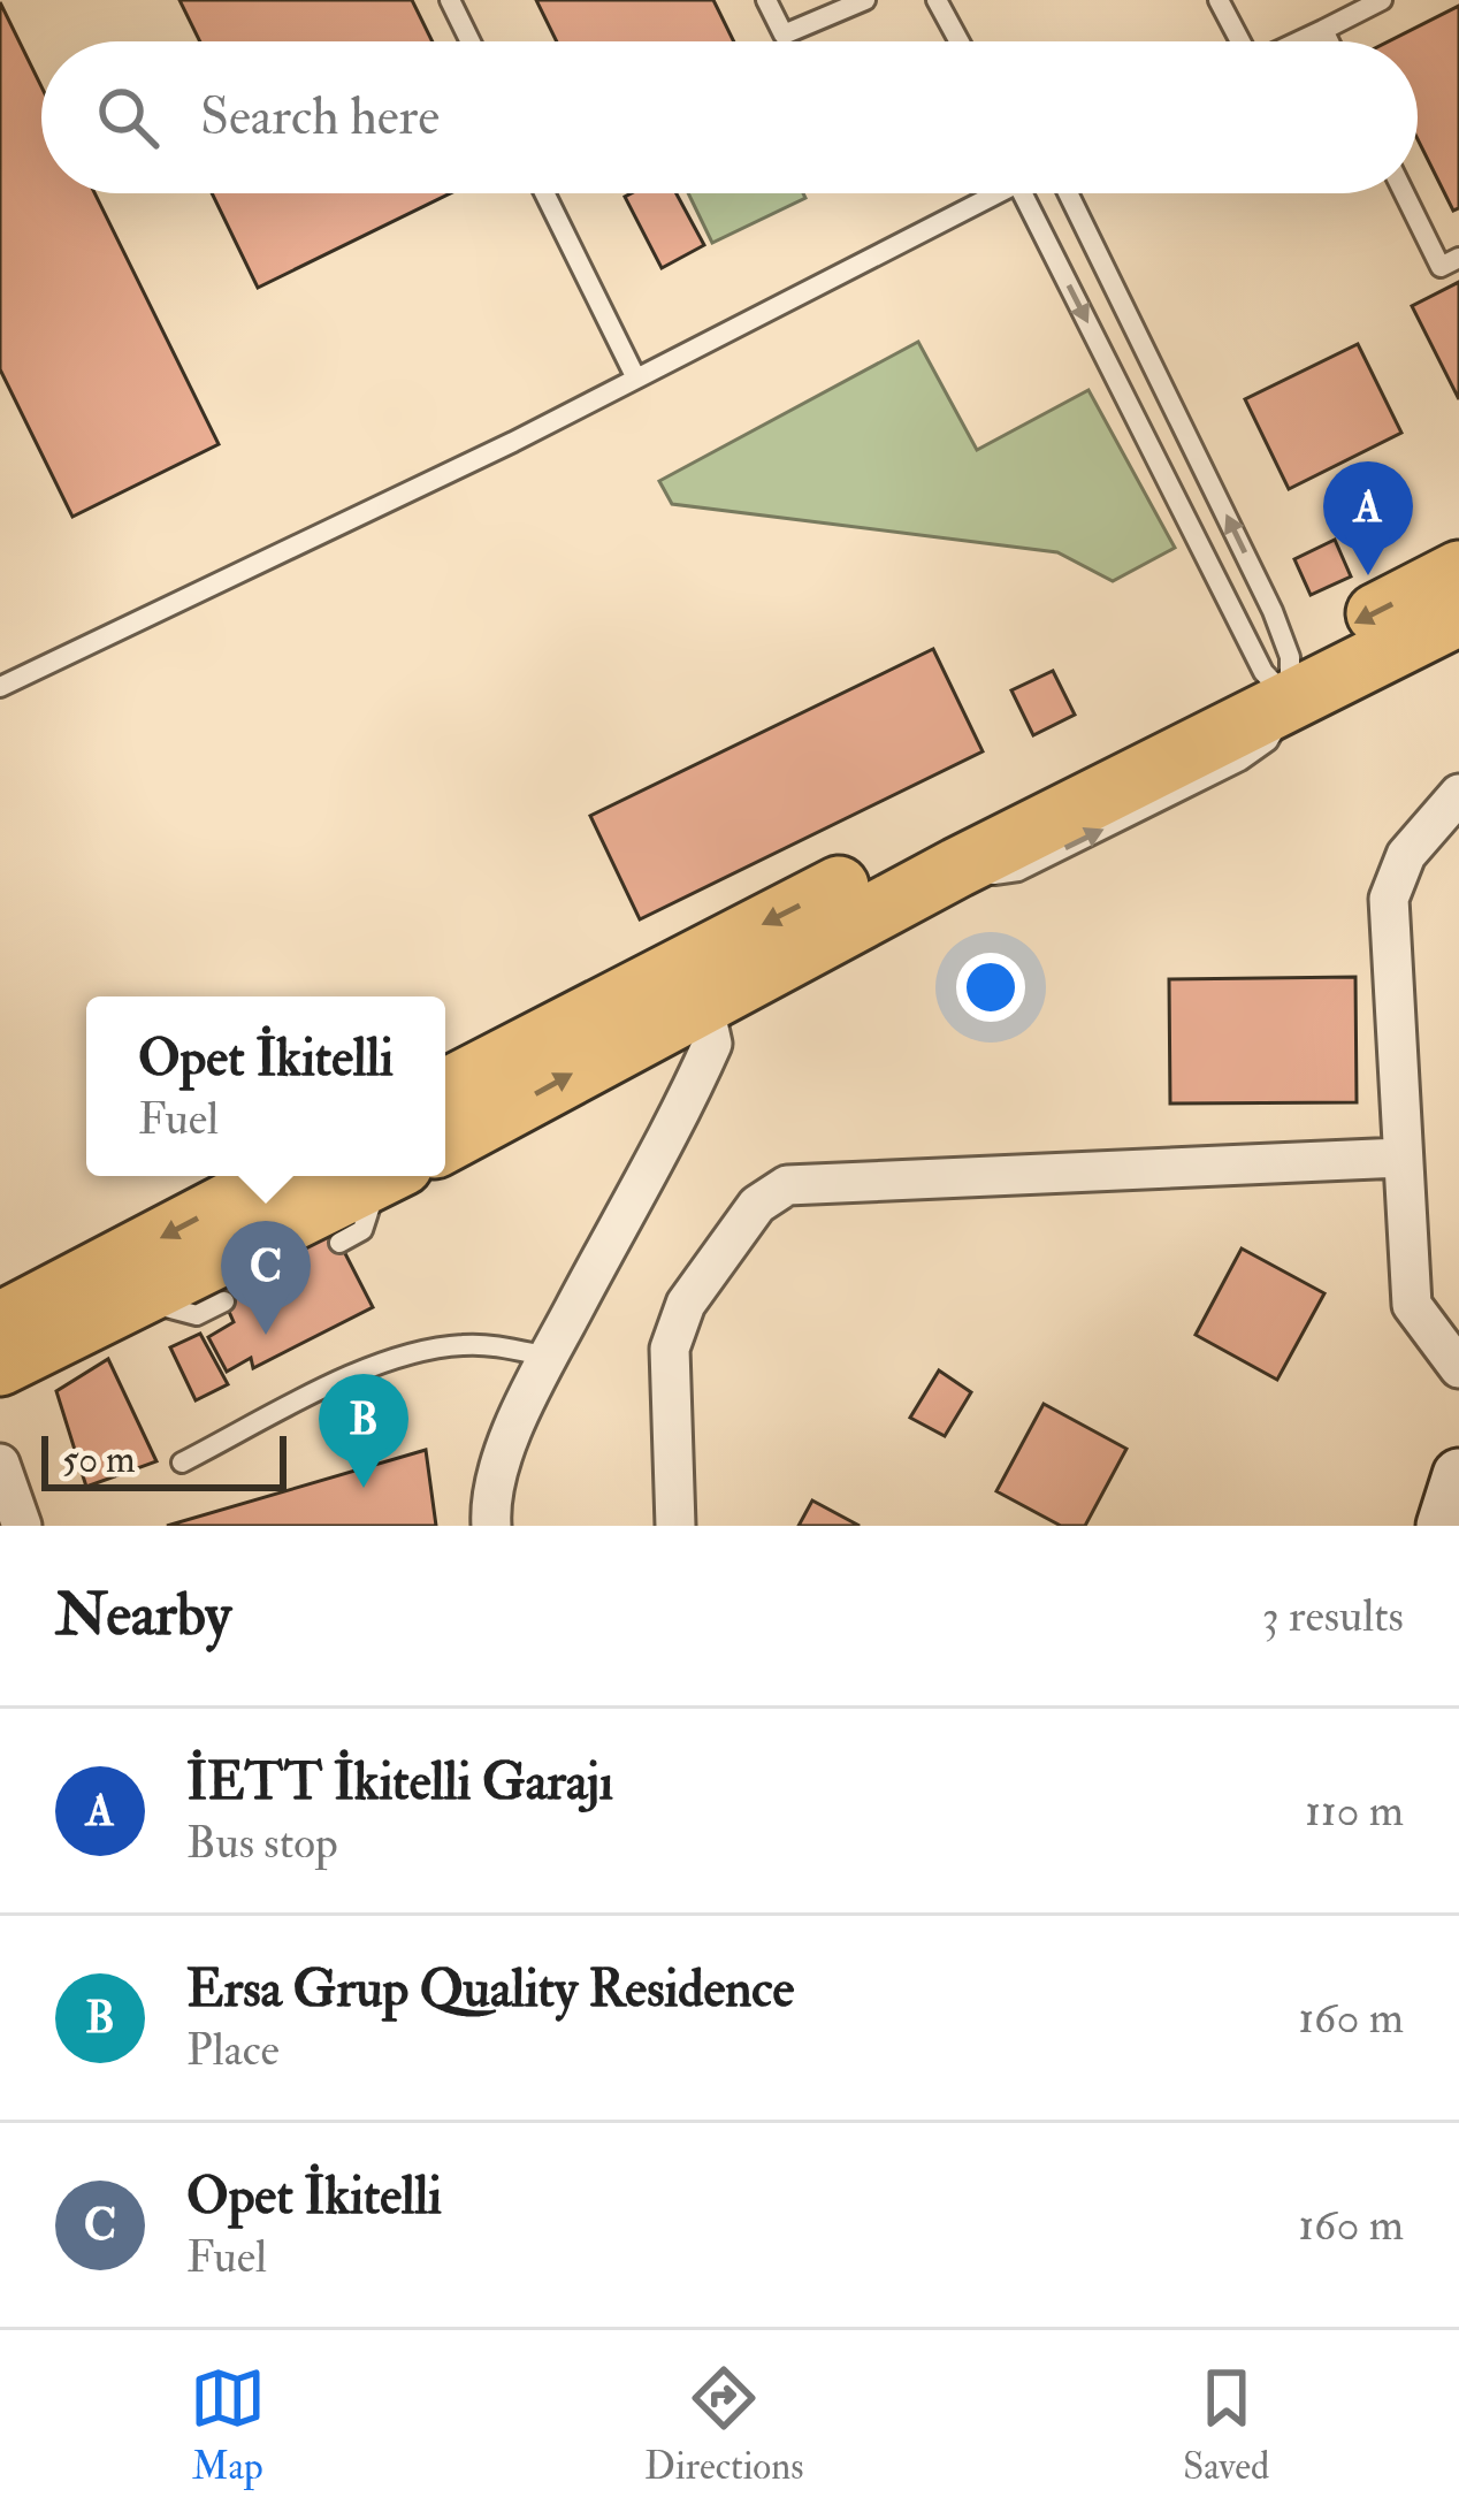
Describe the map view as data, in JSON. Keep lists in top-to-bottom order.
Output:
{
  "scale_bar": "50 m",
  "page": {
    "search": "Search here",
    "pins": ["A", "C", "B"],
    "popup": ["Opet İkitelli", "Fuel"],
    "scale": "50 m",
    "heading": ["Nearby", "3 results"],
    "list": [
      {
        "mark": "A",
        "name": "İETT İkitelli Garajı",
        "note": "Bus stop",
        "value": "110 m"
      },
      {
        "mark": "B",
        "name": "Ersa Grup Quality Residence",
        "note": "Place",
        "value": "160 m"
      },
      {
        "mark": "C",
        "name": "Opet İkitelli",
        "note": "Fuel",
        "value": "160 m"
      }
    ],
    "nav": ["Map", "Directions", "Saved"]
  }
}
